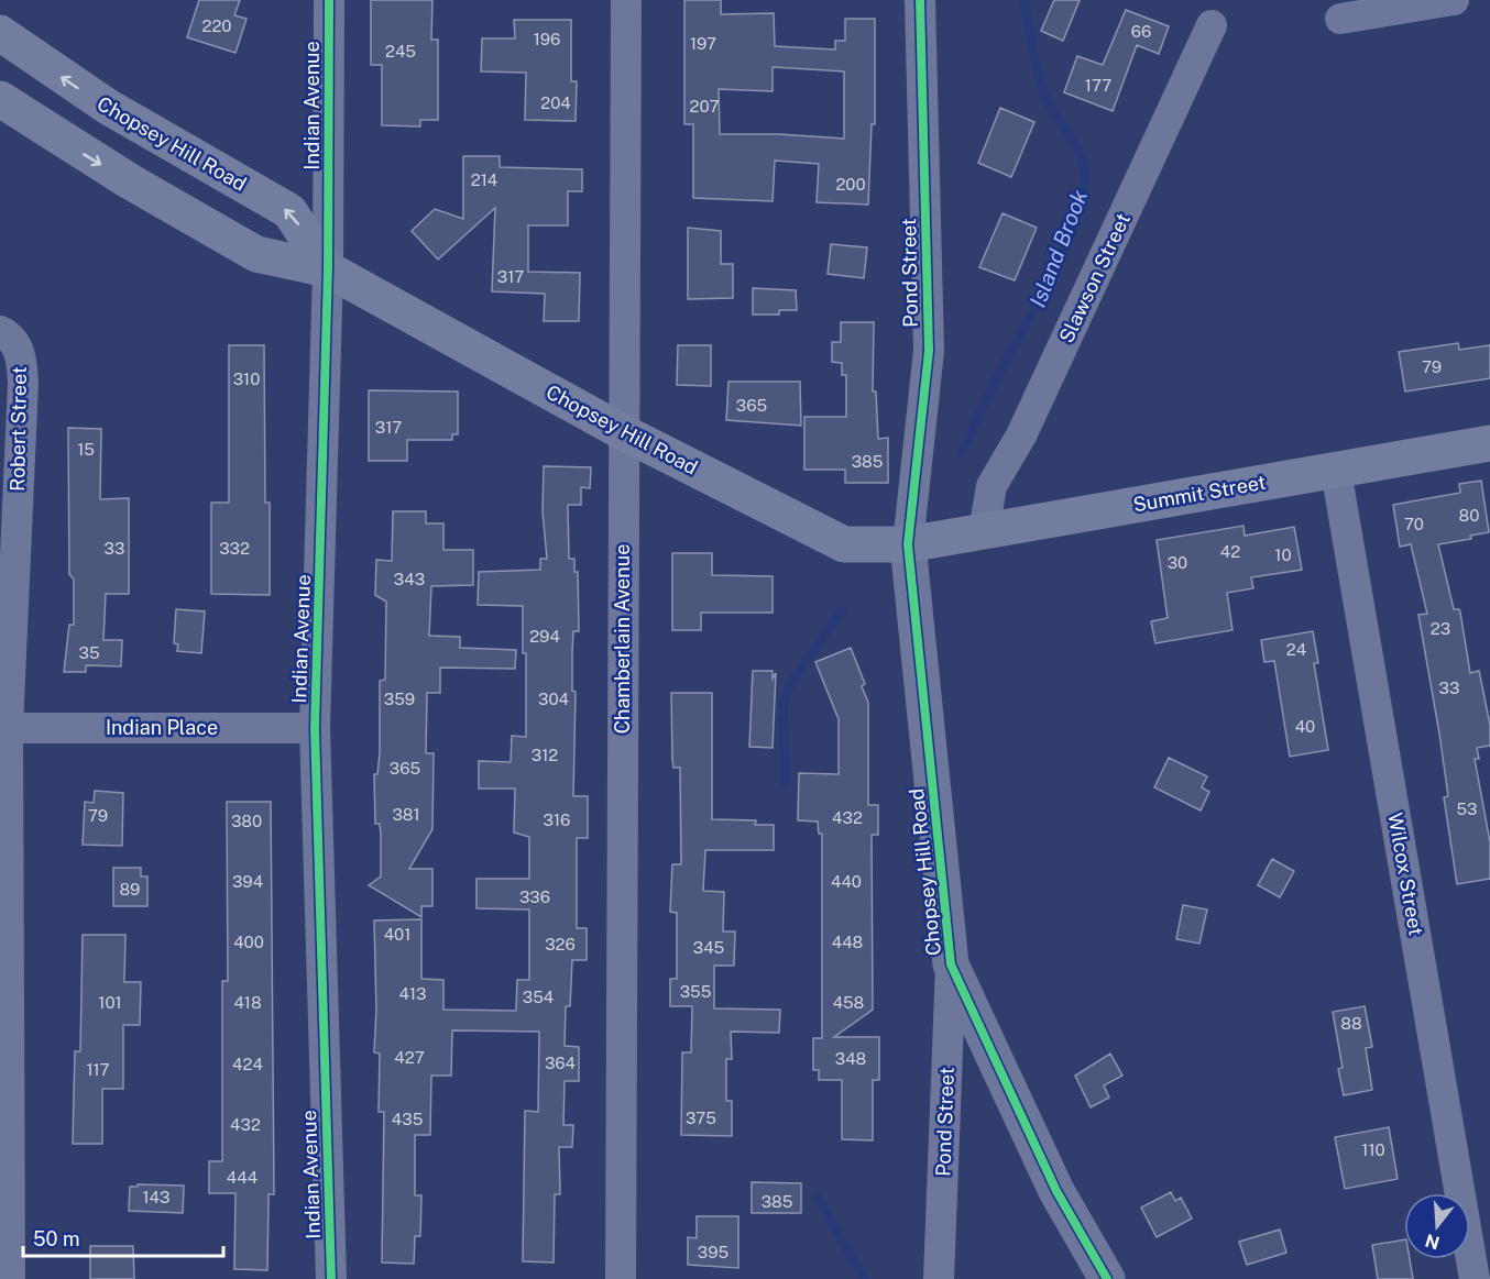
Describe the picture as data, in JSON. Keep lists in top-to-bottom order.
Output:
{
  "streets": {
    "main road": ["Chopsey Hill Road", "Summit Street"],
    "street": [
      "Indian Avenue",
      "Pond Street",
      "Slawson Street",
      "Robert Street",
      "Chamberlain Avenue",
      "Indian Place",
      "Wilcox Street"
    ]
  },
  "crossings": [
    ["Indian Avenue", "Chopsey Hill Road"],
    ["Indian Avenue", "Indian Place"],
    ["Chopsey Hill Road", "Pond Street"],
    ["Chopsey Hill Road", "Summit Street"],
    ["Chopsey Hill Road", "Chamberlain Avenue"],
    ["Pond Street", "Summit Street"],
    ["Slawson Street", "Summit Street"],
    ["Robert Street", "Indian Place"],
    ["Summit Street", "Wilcox Street"]
  ],
  "water": ["Island Brook"],
  "house_numbers": [
    "220",
    "66",
    "196",
    "197",
    "245",
    "177",
    "204",
    "207",
    "214",
    "200",
    "317",
    "79",
    "310",
    "365",
    "317",
    "15",
    "385",
    "80",
    "70",
    "33",
    "332",
    "42",
    "10",
    "30",
    "343",
    "23",
    "294",
    "24",
    "35",
    "33",
    "359",
    "304",
    "40",
    "312",
    "365",
    "53",
    "381",
    "79",
    "432",
    "316",
    "380",
    "394",
    "440",
    "89",
    "336",
    "401",
    "400",
    "448",
    "326",
    "345",
    "355",
    "413",
    "354",
    "101",
    "418",
    "458",
    "88",
    "427",
    "348",
    "364",
    "424",
    "117",
    "375",
    "435",
    "432",
    "110",
    "444",
    "143",
    "385",
    "395"
  ],
  "scale_bar": "50 m",
  "north": "bottom"
}
